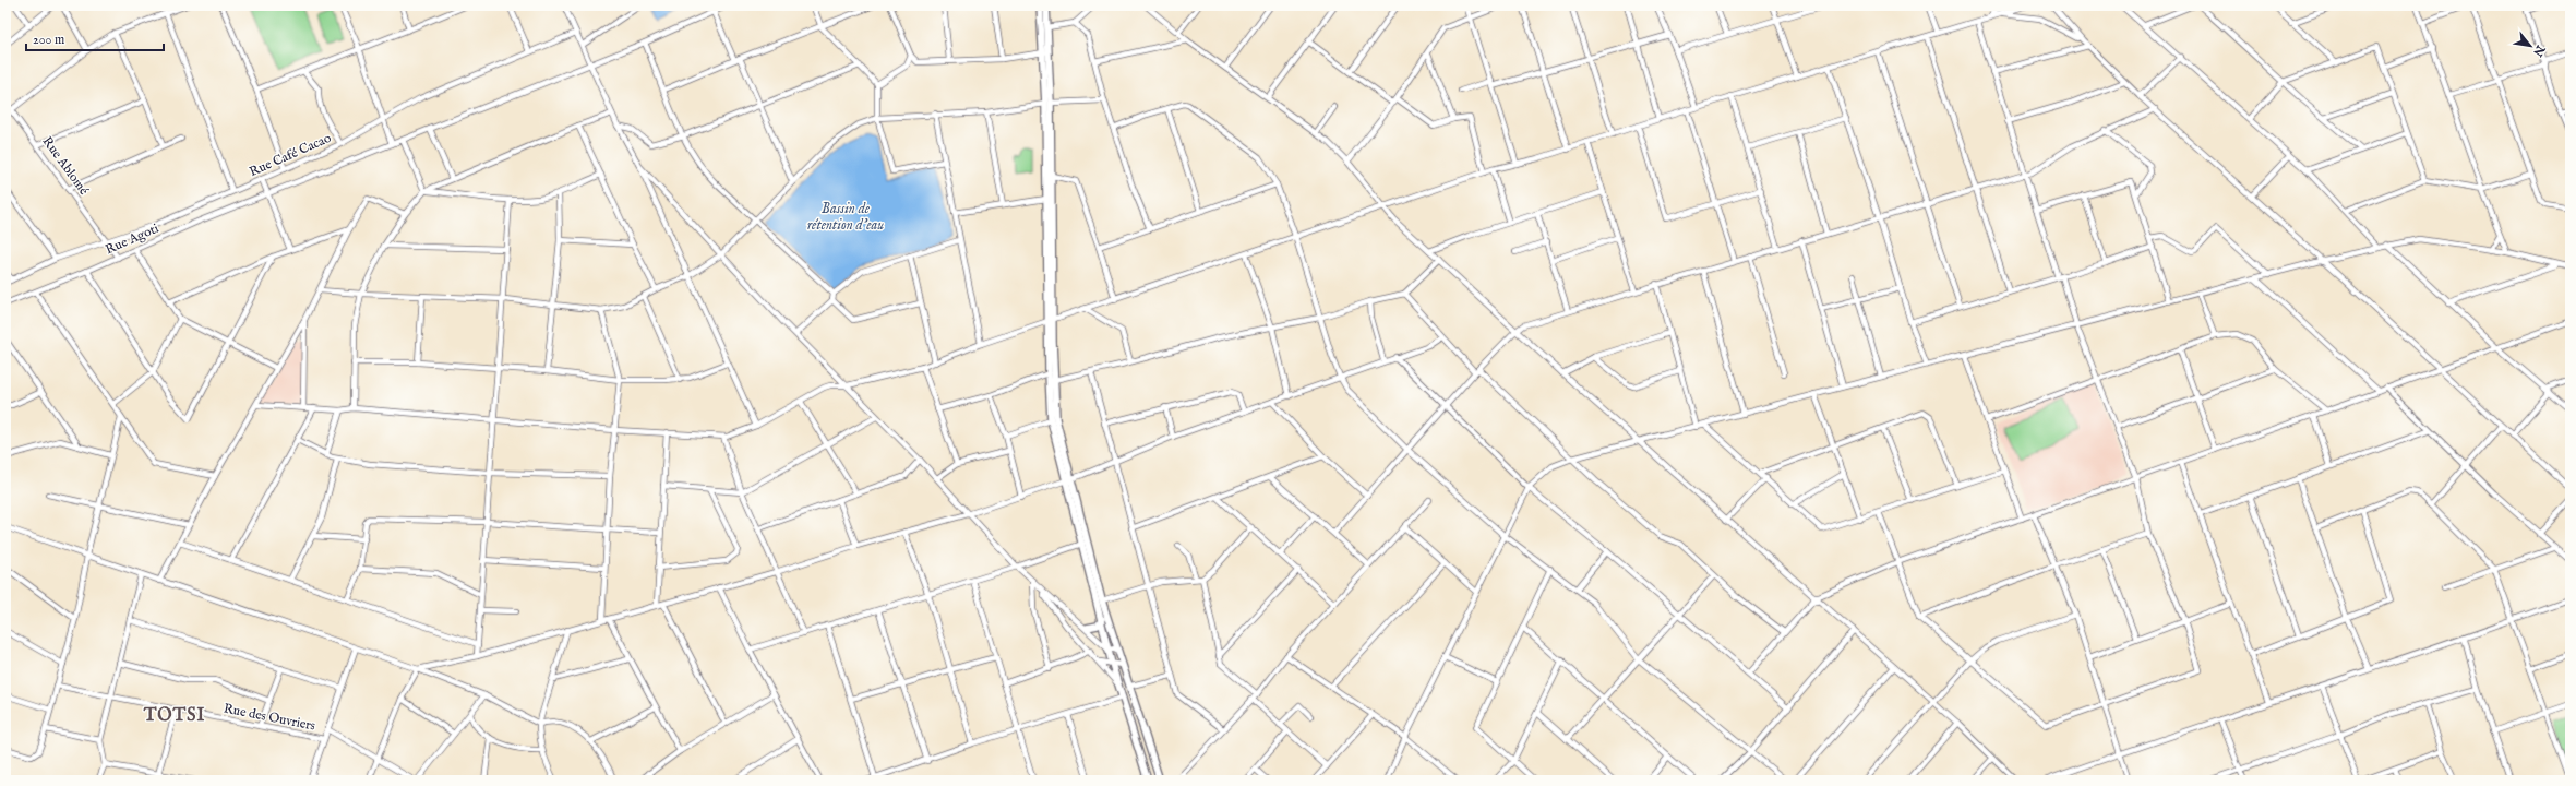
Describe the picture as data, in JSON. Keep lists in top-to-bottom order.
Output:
{
  "streets": {
    "street": [
      "Rue Café Cacao",
      "Rue Ablomé",
      "Rue Agoti",
      "Rue des Ouvriers"
    ]
  },
  "crossings": [
    ["Rue Café Cacao", "Rue Ablomé"],
    ["Rue Ablomé", "Rue Agoti"]
  ],
  "districts": ["TOTSI"],
  "water": ["Bassin de rétention d'eau"],
  "scale_bar": "200 m",
  "north": "bottom right"
}
